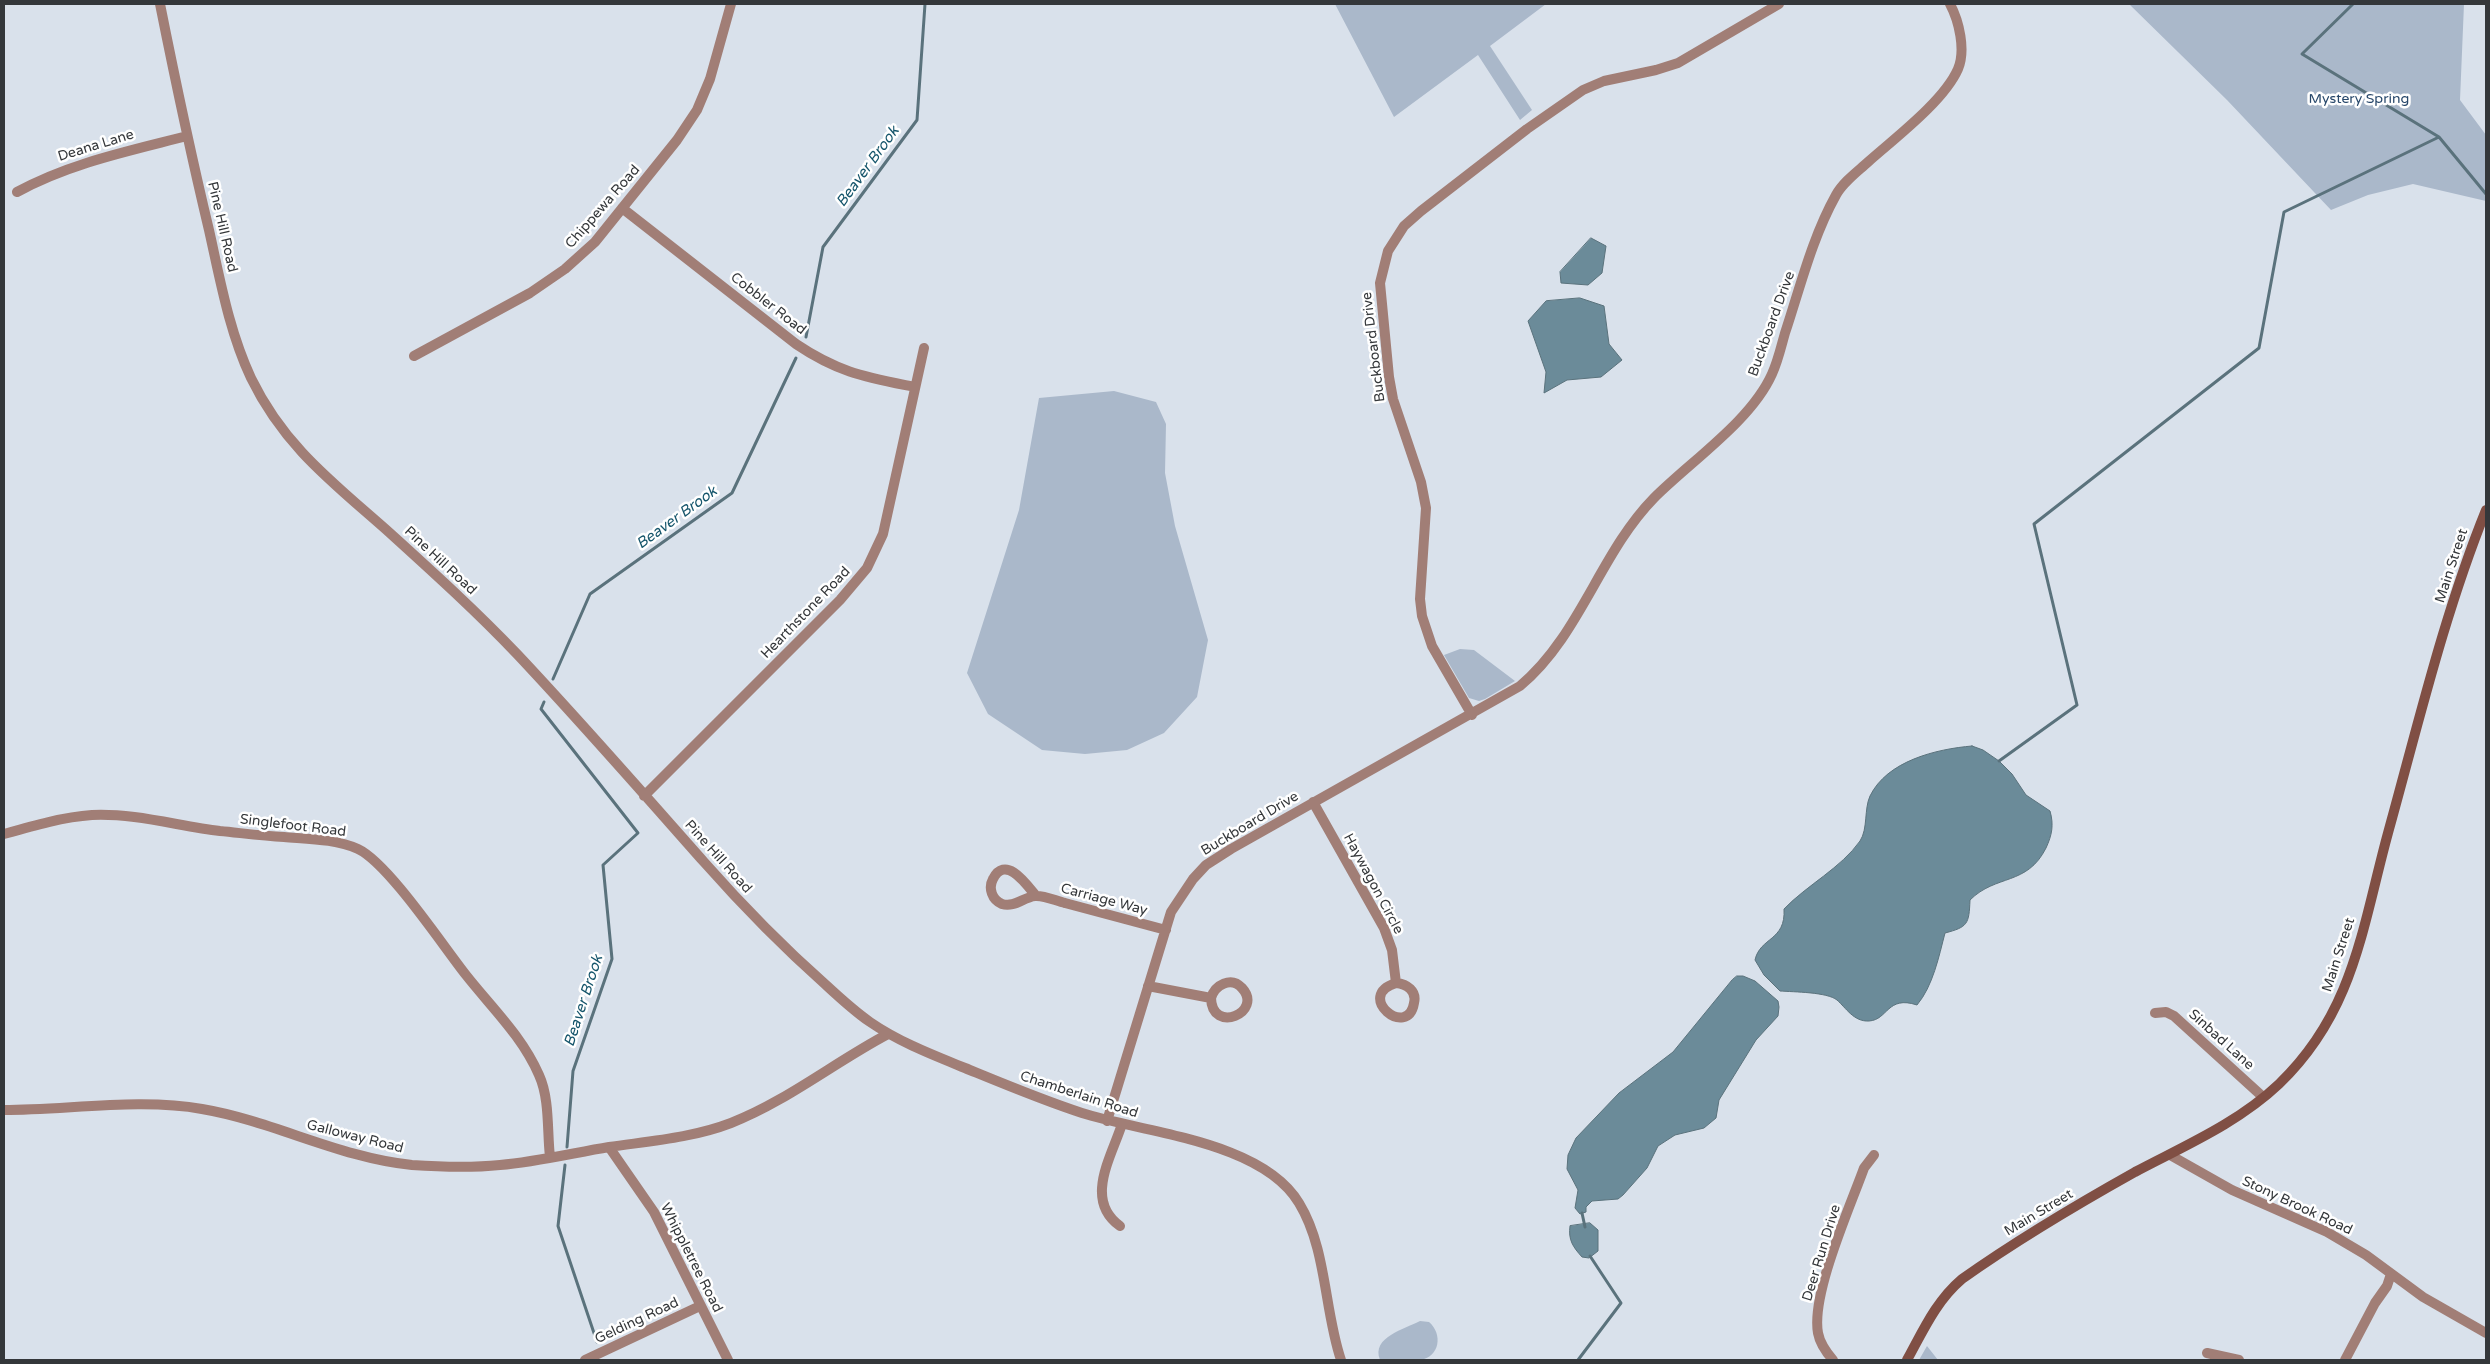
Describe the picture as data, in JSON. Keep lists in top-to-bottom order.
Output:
{
  "streets": {
    "main road": ["Main Street"],
    "street": [
      "Deana Lane",
      "Chippewa Road",
      "Pine Hill Road",
      "Cobbler Road",
      "Buckboard Drive",
      "Hearthstone Road",
      "Singlefoot Road",
      "Haywagon Circle",
      "Carriage Way",
      "Sinbad Lane",
      "Chamberlain Road",
      "Galloway Road",
      "Stony Brook Road",
      "Deer Run Drive",
      "Whippletree Road",
      "Gelding Road"
    ]
  },
  "crossings": [
    ["Deana Lane", "Pine Hill Road"],
    ["Chippewa Road", "Cobbler Road"],
    ["Pine Hill Road", "Hearthstone Road"],
    ["Pine Hill Road", "Chamberlain Road"],
    ["Pine Hill Road", "Galloway Road"],
    ["Cobbler Road", "Hearthstone Road"],
    ["Buckboard Drive", "Haywagon Circle"],
    ["Buckboard Drive", "Carriage Way"],
    ["Buckboard Drive", "Chamberlain Road"],
    ["Main Street", "Sinbad Lane"],
    ["Main Street", "Stony Brook Road"],
    ["Singlefoot Road", "Galloway Road"],
    ["Chamberlain Road", "Galloway Road"],
    ["Galloway Road", "Whippletree Road"],
    ["Whippletree Road", "Gelding Road"]
  ],
  "water": ["Beaver Brook"],
  "parks": ["Mystery Spring"]
}
